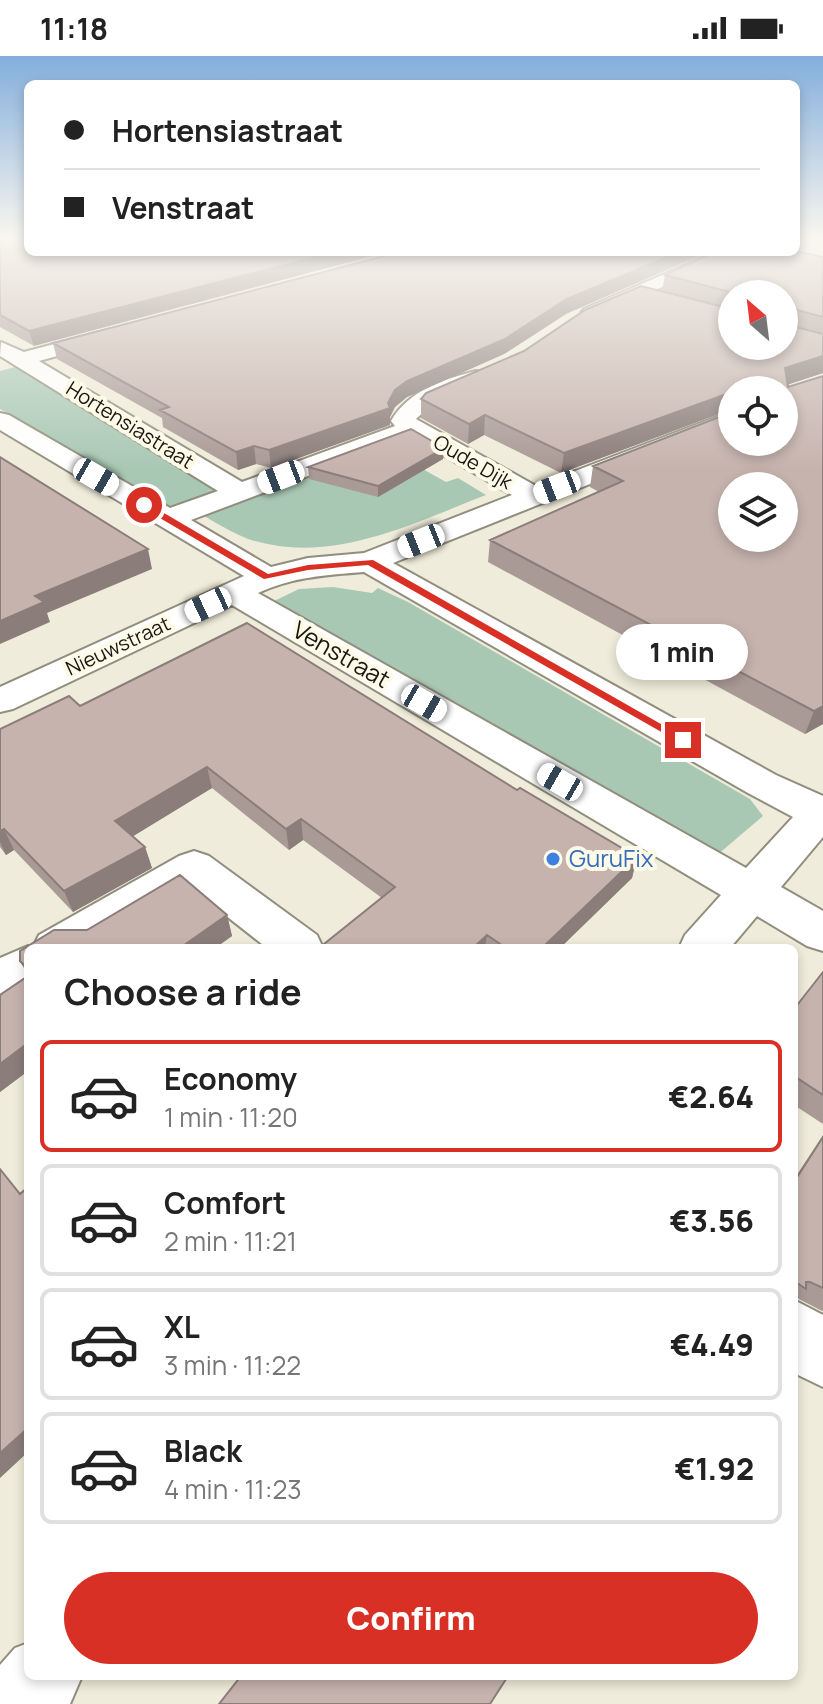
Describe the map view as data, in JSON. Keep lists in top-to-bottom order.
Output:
{
  "streets": {
    "street": [
      "Hortensiastraat",
      "Oude Dijk",
      "Nieuwstraat",
      "Venstraat"
    ]
  },
  "crossings": [
    ["Hortensiastraat", "Oude Dijk"],
    ["Oude Dijk", "Nieuwstraat"],
    ["Nieuwstraat", "Venstraat"]
  ],
  "places": ["GuruFix"],
  "north": "top left",
  "page": {
    "status": "11:18",
    "banner": ["Hortensiastraat", "Venstraat"],
    "bubble": "1 min",
    "heading": "Choose a ride",
    "list": [
      {
        "name": "Economy",
        "note": "1 min · 11:20",
        "value": "€2.64"
      },
      {
        "name": "Comfort",
        "note": "2 min · 11:21",
        "value": "€3.56"
      },
      {
        "name": "XL",
        "note": "3 min · 11:22",
        "value": "€4.49"
      },
      {
        "name": "Black",
        "note": "4 min · 11:23",
        "value": "€1.92"
      }
    ],
    "buttons": "Confirm"
  }
}
